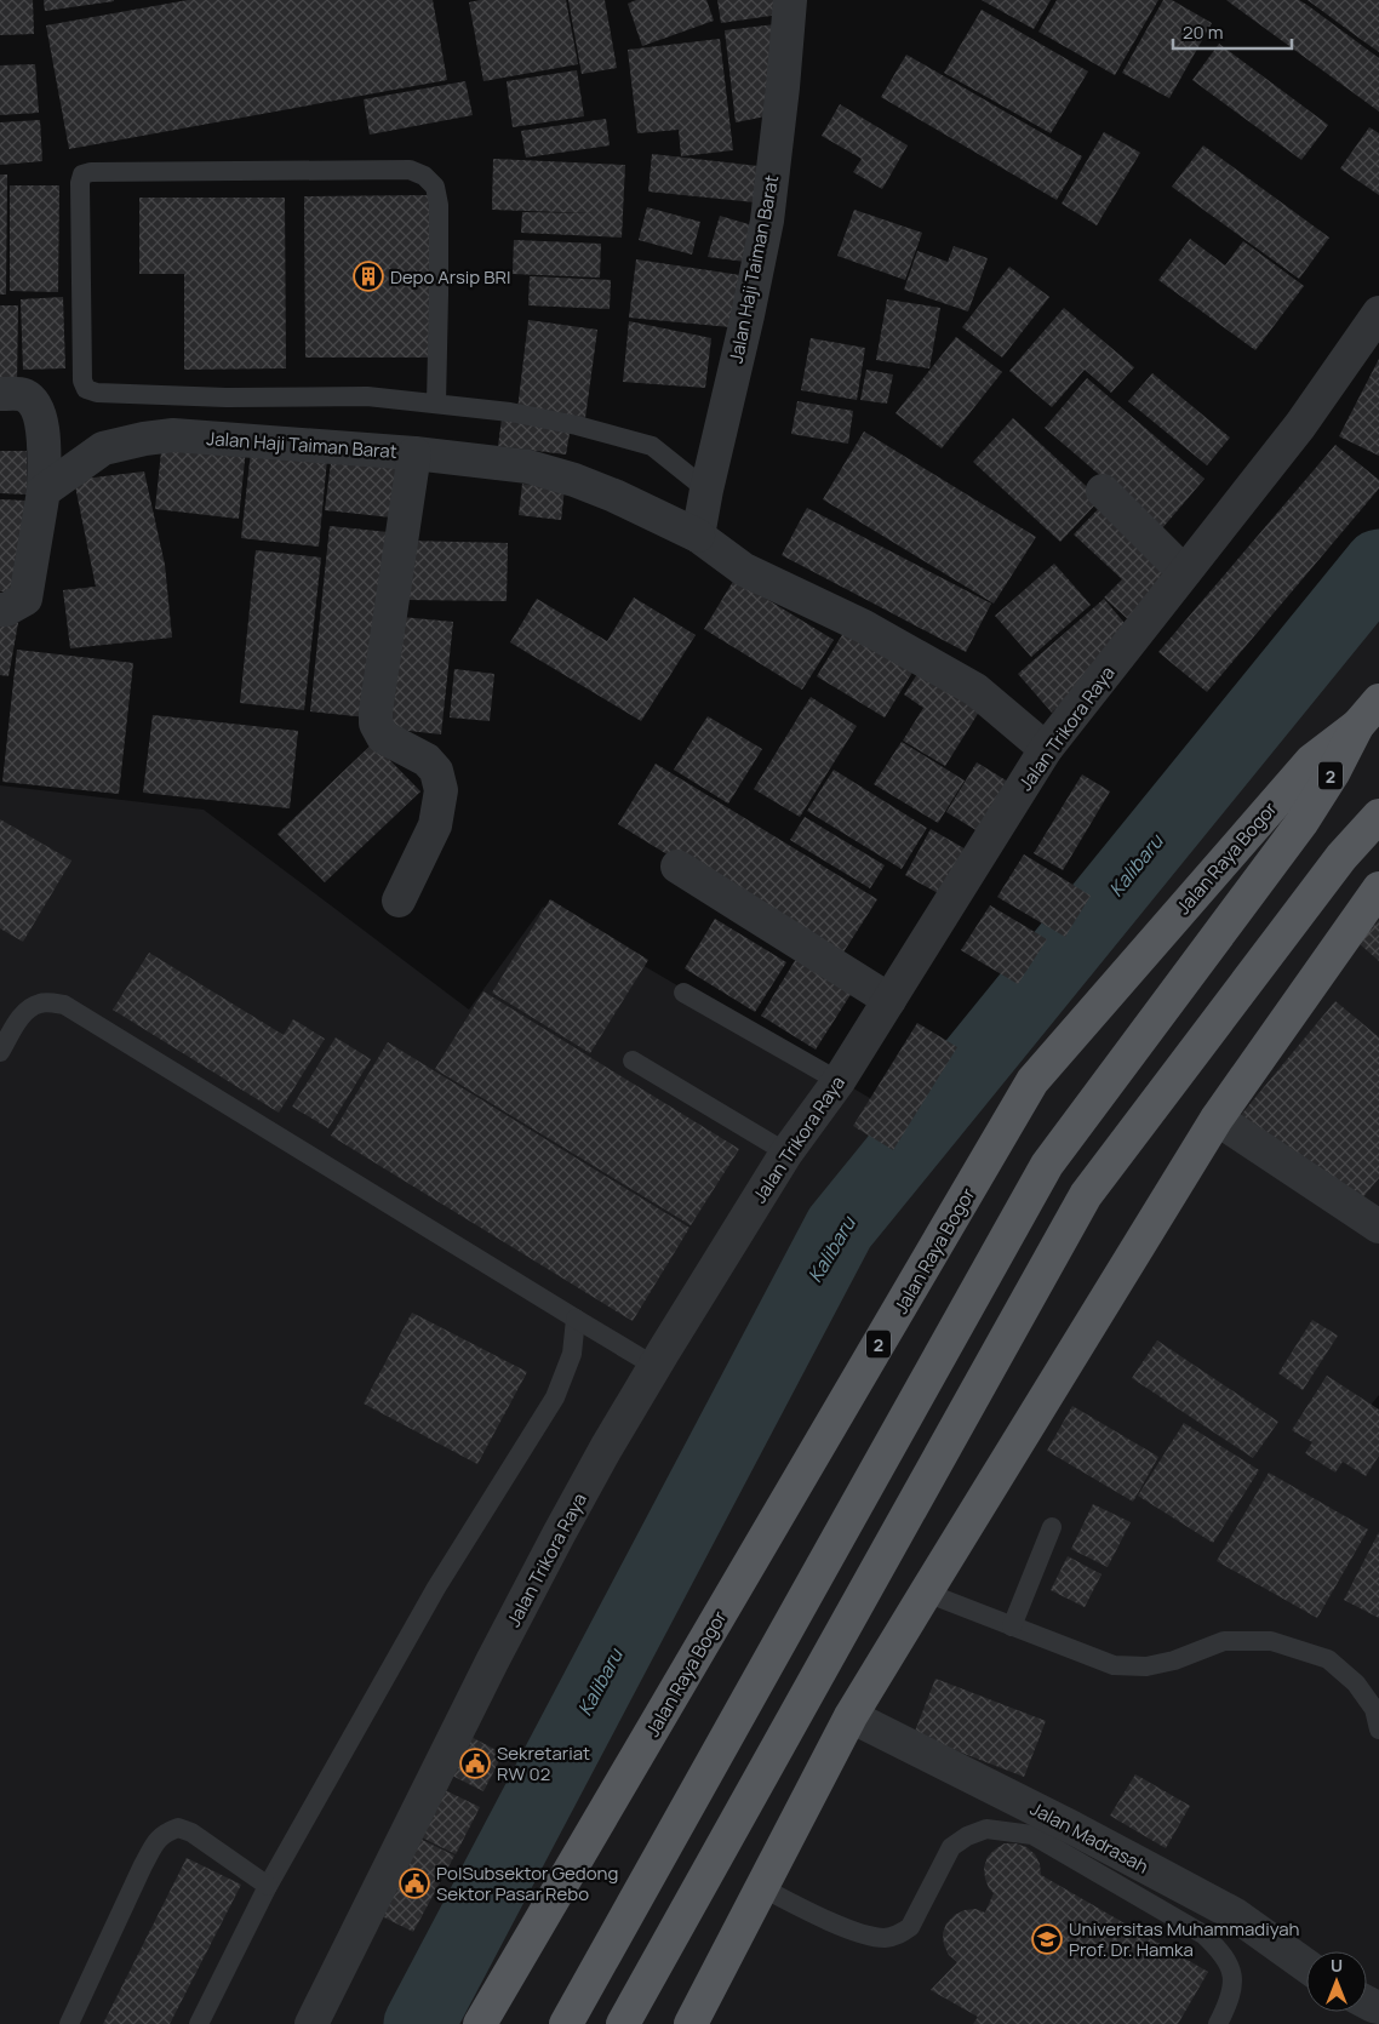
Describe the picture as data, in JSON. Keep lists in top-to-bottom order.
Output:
{
  "streets": {
    "highway": ["2", "Jalan Raya Bogor"],
    "street": ["Jalan Haji Taiman Barat", "Jalan Trikora Raya", "Jalan Madrasah"]
  },
  "crossings": [
    ["Jalan Haji Taiman Barat", "Jalan Trikora Raya"]
  ],
  "water": ["Kalibaru"],
  "places": {
    "building": ["Depo Arsip BRI"],
    "public building": ["Sekretariat RW 02", "PolSubsektor Gedong Sektor Pasar Rebo"],
    "school or university": ["Universitas Muhammadiyah Prof. Dr. Hamka"]
  },
  "scale_bar": "20 m",
  "north": "top"
}
